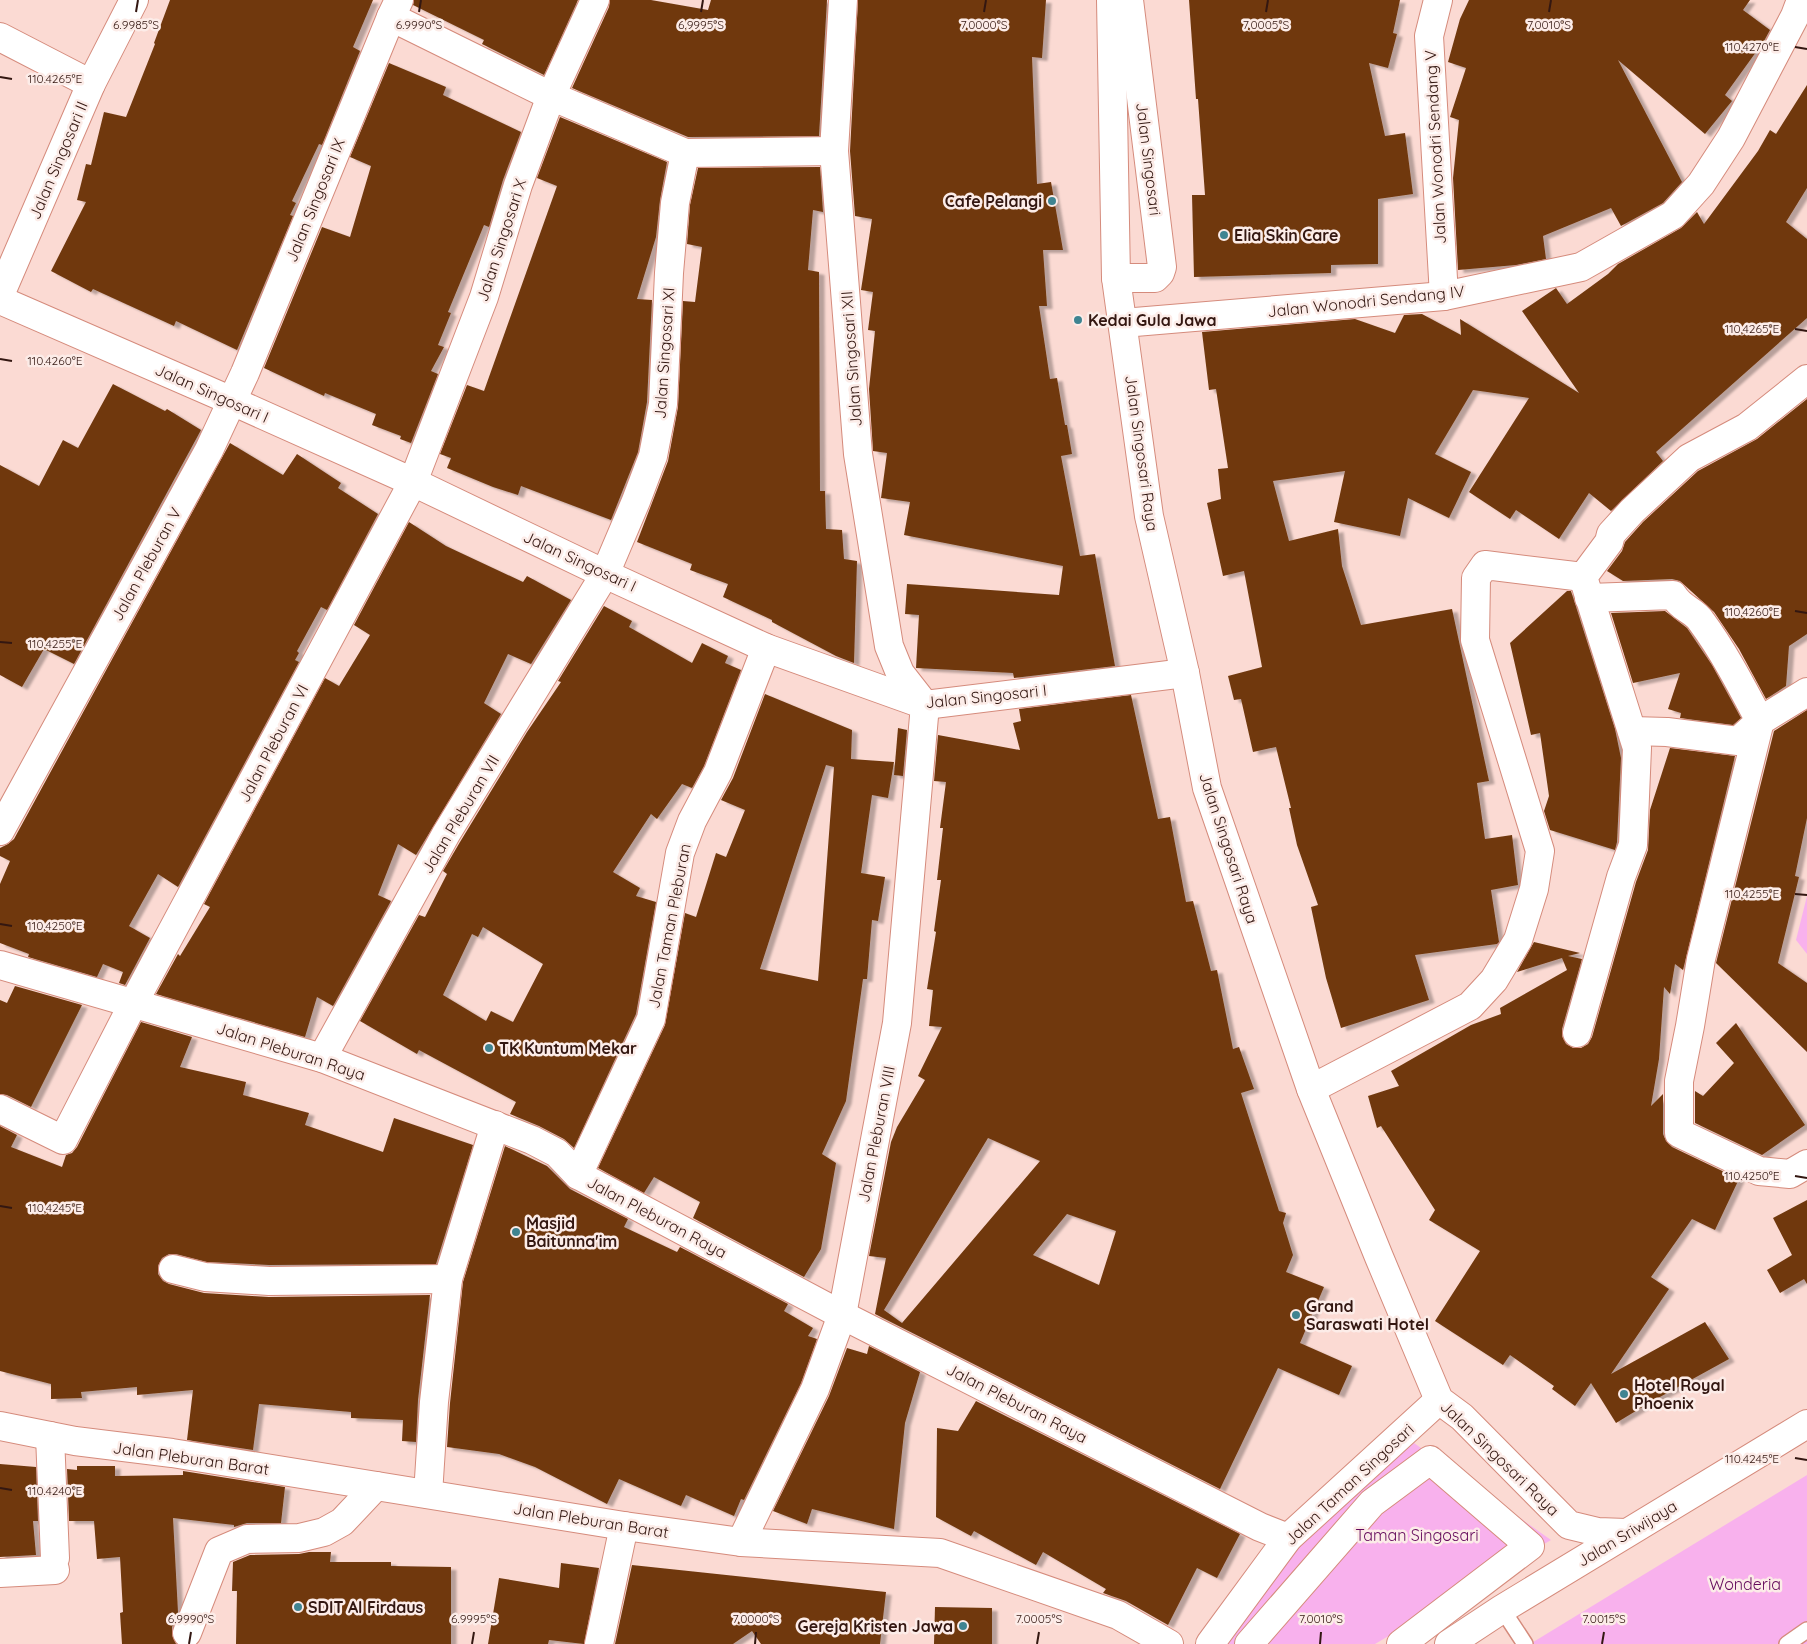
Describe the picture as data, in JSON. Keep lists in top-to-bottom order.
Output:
{
  "streets": {
    "street": [
      "Jalan Wonodri Sendang V",
      "Jalan Singosari",
      "Jalan Singosari II",
      "Jalan Singosari IX",
      "Jalan Singosari X",
      "Jalan Wonodri Sendang IV",
      "Jalan Singosari XI",
      "Jalan Singosari XII",
      "Jalan Singosari I",
      "Jalan Singosari Raya",
      "Jalan Pleburan V",
      "Jalan Pleburan VI",
      "Jalan Pleburan VII",
      "Jalan Taman Pleburan",
      "Jalan Pleburan Raya",
      "Jalan Pleburan VIII",
      "Jalan Pleburan Barat",
      "Jalan Taman Singosari",
      "Jalan Sriwijaya"
    ]
  },
  "crossings": [
    ["Jalan Wonodri Sendang V", "Jalan Wonodri Sendang IV"],
    ["Jalan Singosari", "Jalan Singosari Raya"],
    ["Jalan Singosari IX", "Jalan Singosari I"],
    ["Jalan Singosari IX", "Jalan Pleburan V"],
    ["Jalan Singosari X", "Jalan Singosari I"],
    ["Jalan Singosari X", "Jalan Pleburan VI"],
    ["Jalan Wonodri Sendang IV", "Jalan Singosari Raya"],
    ["Jalan Singosari XI", "Jalan Singosari I"],
    ["Jalan Singosari XI", "Jalan Pleburan VII"],
    ["Jalan Singosari XII", "Jalan Singosari I"],
    ["Jalan Singosari XII", "Jalan Pleburan VIII"],
    ["Jalan Singosari I", "Jalan Singosari Raya"],
    ["Jalan Singosari I", "Jalan Pleburan V"],
    ["Jalan Singosari I", "Jalan Pleburan VI"],
    ["Jalan Singosari I", "Jalan Pleburan VII"],
    ["Jalan Singosari I", "Jalan Taman Pleburan"],
    ["Jalan Singosari I", "Jalan Pleburan VIII"],
    ["Jalan Singosari Raya", "Jalan Taman Singosari"],
    ["Jalan Singosari Raya", "Jalan Sriwijaya"],
    ["Jalan Pleburan VI", "Jalan Pleburan Raya"],
    ["Jalan Pleburan VII", "Jalan Pleburan Raya"],
    ["Jalan Taman Pleburan", "Jalan Pleburan Raya"],
    ["Jalan Pleburan Raya", "Jalan Pleburan VIII"],
    ["Jalan Pleburan Raya", "Jalan Taman Singosari"],
    ["Jalan Pleburan VIII", "Jalan Pleburan Barat"]
  ],
  "parks": ["Taman Singosari", "Wonderia"],
  "places": [
    "Cafe Pelangi",
    "Elia Skin Care",
    "Kedai Gula Jawa",
    "TK Kuntum Mekar",
    "Masjid Baitunna'im",
    "Grand Saraswati Hotel",
    "Hotel Royal Phoenix",
    "SDIT Al Firdaus",
    "Gereja Kristen Jawa"
  ],
  "coordinates": [
    "6.9985°S",
    "6.9990°S",
    "6.9995°S",
    "7.0000°S",
    "7.0005°S",
    "7.0010°S",
    "110.4270°E",
    "110.4265°E",
    "110.4260°E",
    "110.4255°E",
    "110.4250°E",
    "110.4245°E",
    "110.4240°E",
    "7.0015°S"
  ]
}
